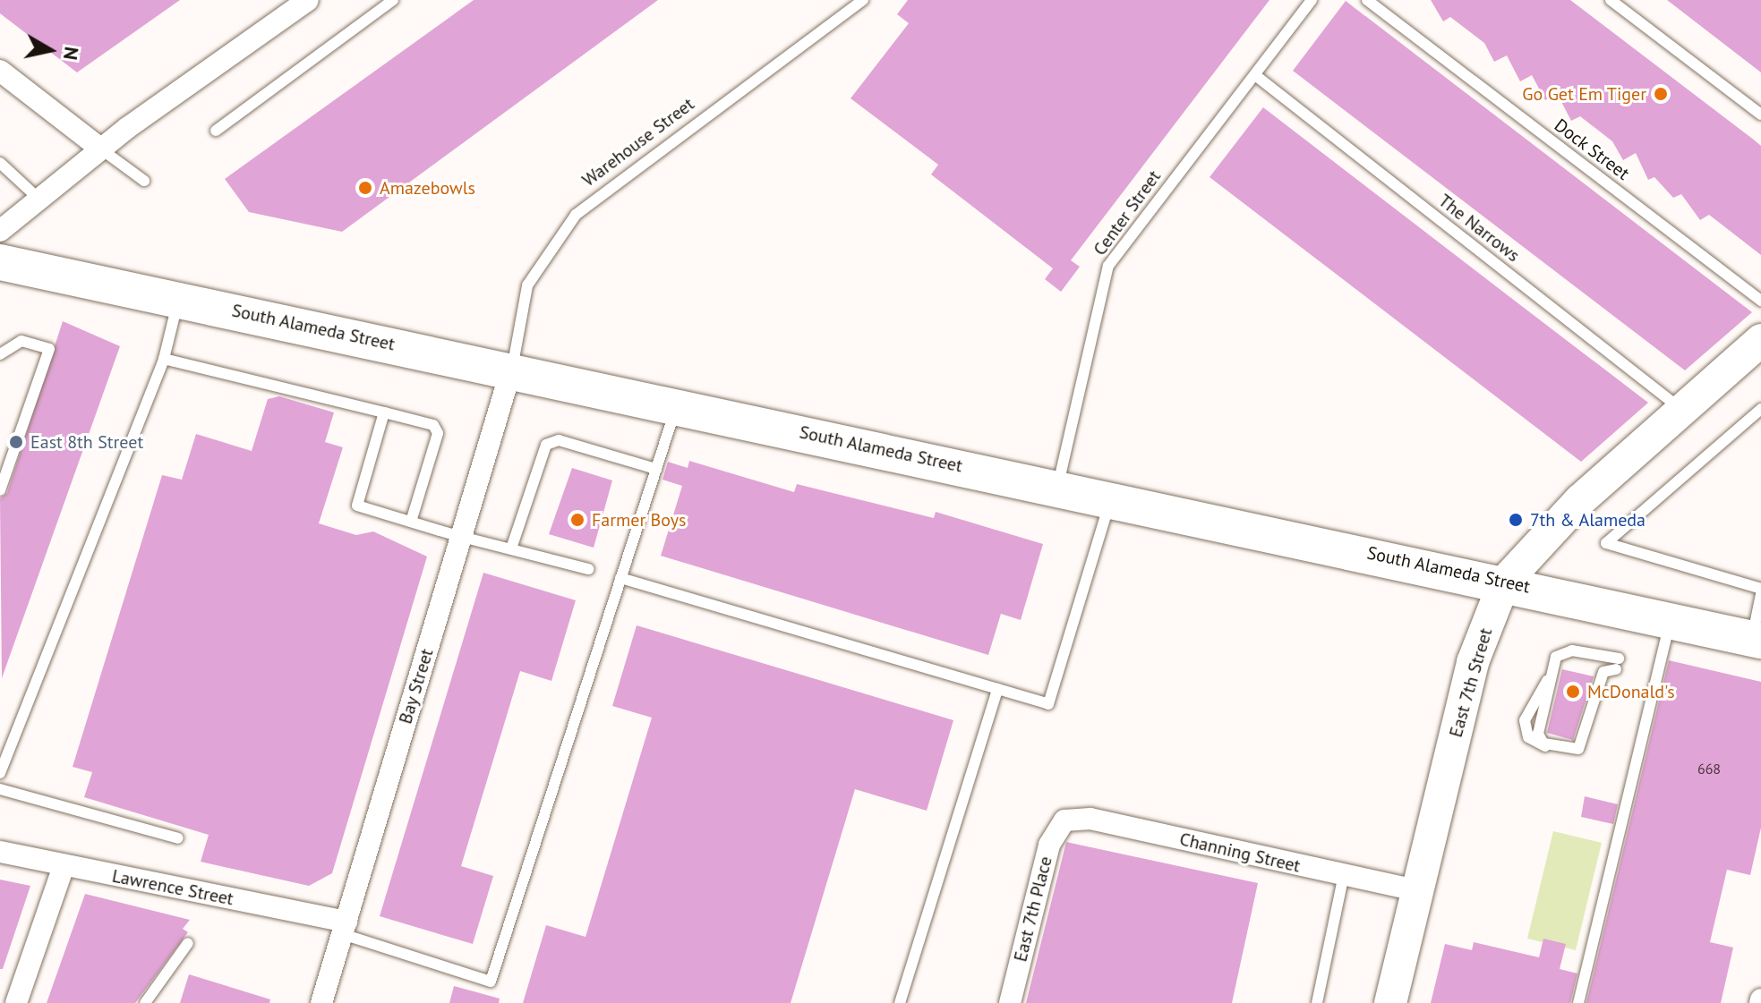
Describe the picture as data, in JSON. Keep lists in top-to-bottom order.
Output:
{
  "streets": {
    "main road": ["South Alameda Street", "East 7th Street"],
    "street": [
      "Bay Street",
      "Channing Street",
      "Lawrence Street",
      "East 7th Place"
    ],
    "lane": [
      "Warehouse Street",
      "Dock Street",
      "Center Street",
      "The Narrows"
    ]
  },
  "crossings": [
    ["Warehouse Street", "South Alameda Street"],
    ["Warehouse Street", "Bay Street"],
    ["Center Street", "The Narrows"],
    ["Center Street", "South Alameda Street"],
    ["The Narrows", "East 7th Street"],
    ["South Alameda Street", "East 7th Street"],
    ["South Alameda Street", "Bay Street"],
    ["East 7th Street", "Channing Street"],
    ["Bay Street", "Lawrence Street"],
    ["Channing Street", "East 7th Place"]
  ],
  "places": [
    "Go Get Em Tiger",
    "Amazebowls",
    "East 8th Street",
    "Farmer Boys",
    "7th & Alameda",
    "McDonald's"
  ],
  "house_numbers": ["668"],
  "north": "right"
}
